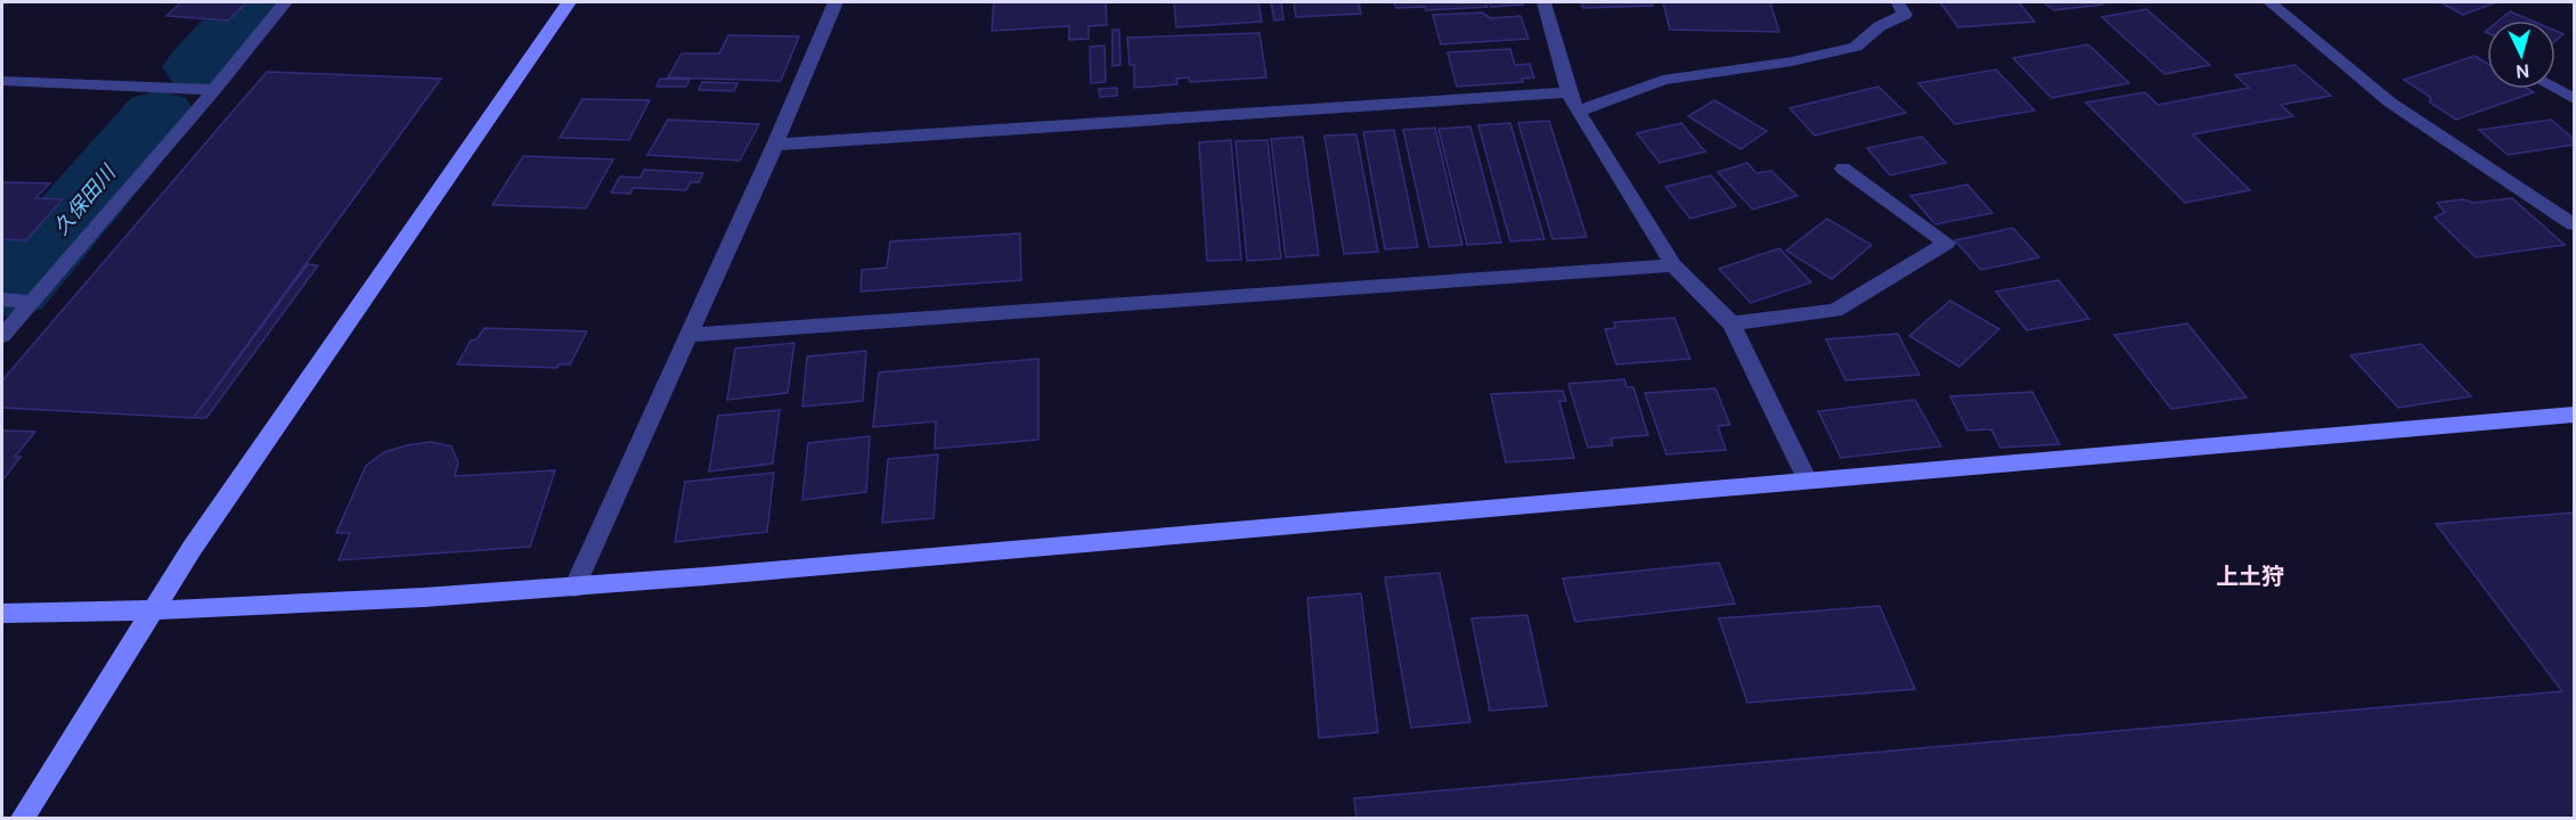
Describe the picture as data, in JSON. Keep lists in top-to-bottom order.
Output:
{
  "districts": ["上土狩"],
  "water": ["久保田川"],
  "north": "bottom"
}
